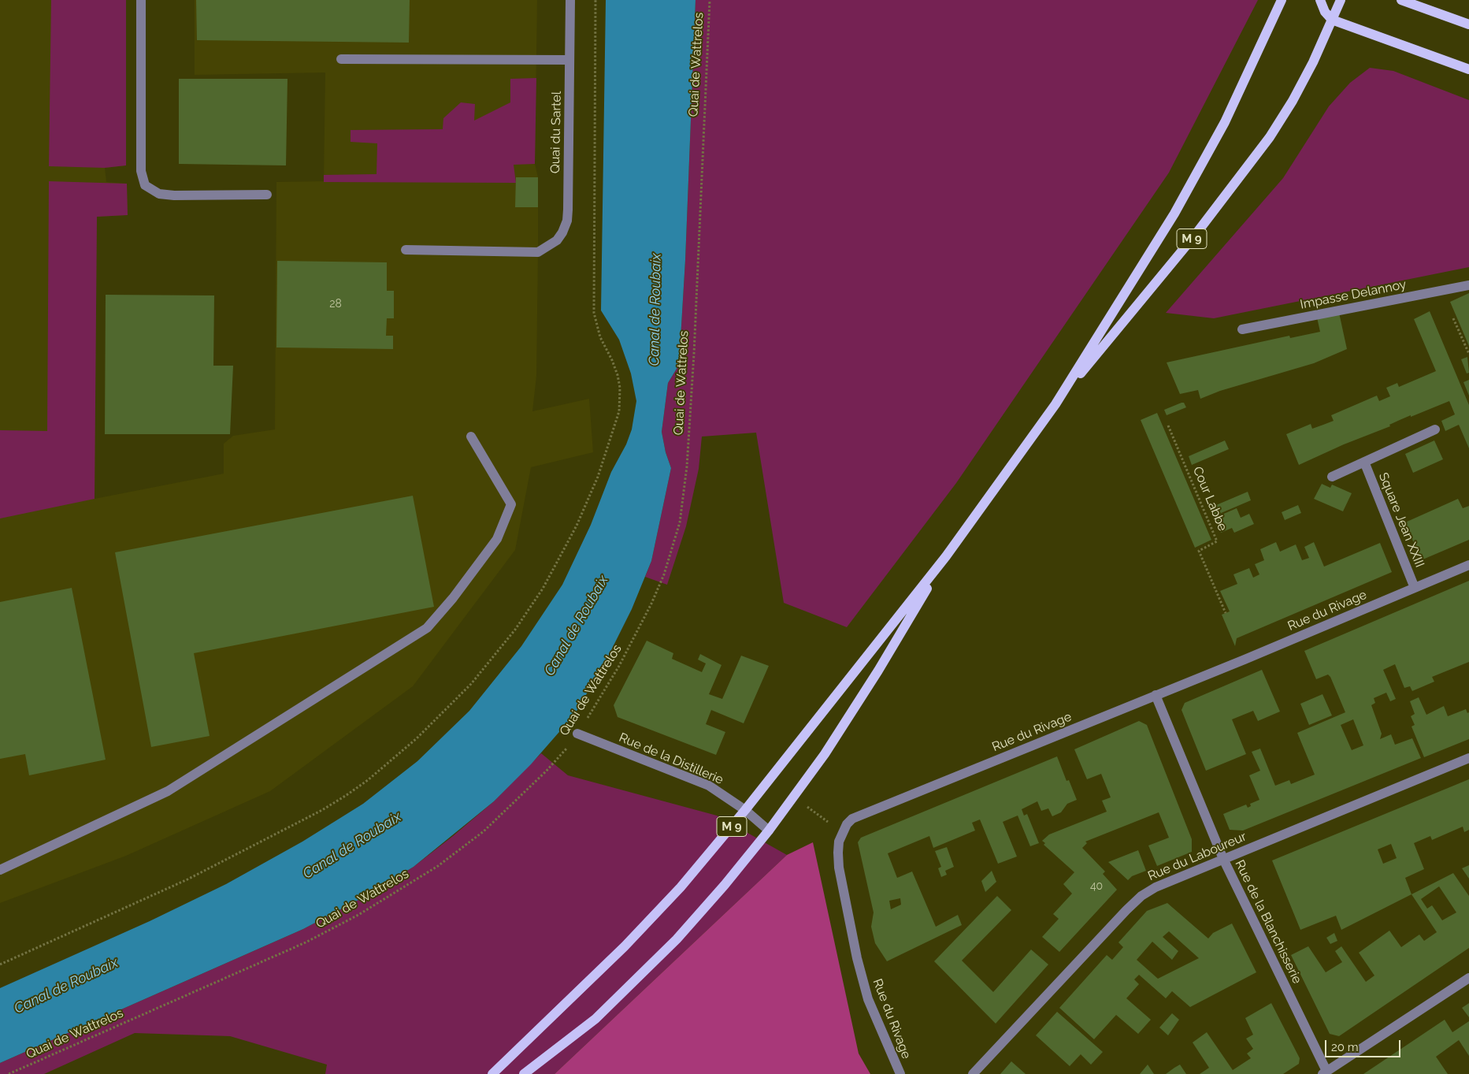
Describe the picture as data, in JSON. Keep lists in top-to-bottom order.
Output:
{
  "streets": {
    "main road": ["M 9"],
    "street": [
      "Quai du Sartel",
      "Impasse Delannoy",
      "Square Jean XXIII",
      "Rue du Rivage",
      "Rue de la Distillerie",
      "Rue du Laboureur",
      "Rue de la Blanchisserie"
    ],
    "path": ["Quai de Wattrelos", "Cour Labbe"]
  },
  "crossings": [
    ["Quai de Wattrelos", "Rue de la Distillerie"],
    ["M 9", "Rue de la Distillerie"],
    ["Square Jean XXIII", "Rue du Rivage"],
    ["Rue du Rivage", "Rue de la Blanchisserie"],
    ["Rue du Laboureur", "Rue de la Blanchisserie"]
  ],
  "water": ["Canal de Roubaix"],
  "house_numbers": ["28", "40"],
  "scale_bar": "20 m"
}
